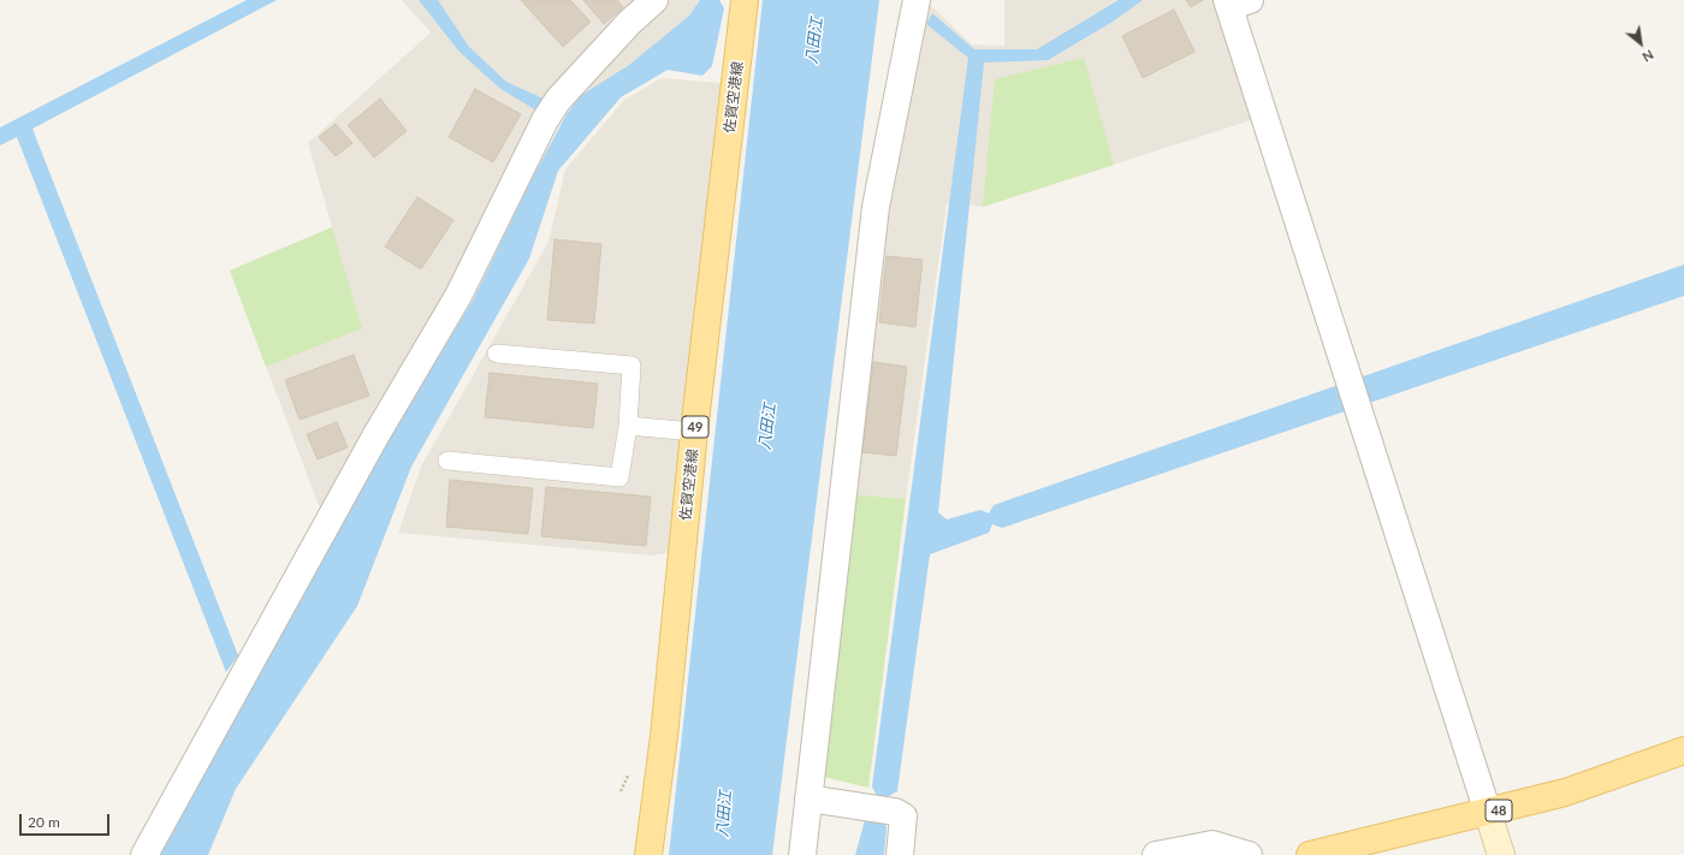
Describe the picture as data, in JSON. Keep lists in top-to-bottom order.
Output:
{
  "streets": {
    "main road": ["佐賀空港線", "49", "48"]
  },
  "water": ["八田江"],
  "scale_bar": "20 m",
  "north": "bottom right"
}
